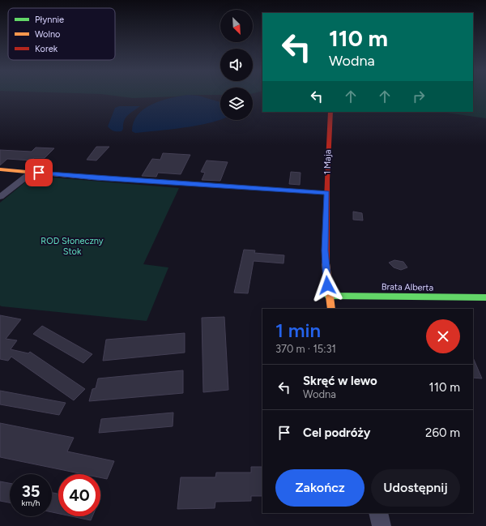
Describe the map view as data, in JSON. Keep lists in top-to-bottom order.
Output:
{
  "streets": {
    "street": ["1 Maja", "Brata Alberta"]
  },
  "crossings": [
    ["1 Maja", "Brata Alberta"]
  ],
  "parks": ["ROD Słoneczny Stok"],
  "legend": ["Płynnie", "Wolno", "Korek"],
  "north": "bottom right",
  "page": {
    "turn": ["110 m", "Wodna"],
    "heading": ["1 min", "370 m · 15:31"],
    "list": [
      {
        "name": "Skręć w lewo",
        "note": "Wodna",
        "value": "110 m"
      },
      {
        "name": "Cel podróży",
        "value": "260 m"
      }
    ],
    "buttons": ["Zakończ", "Udostępnij"],
    "speed": "35 km/h",
    "limit": "40"
  }
}
